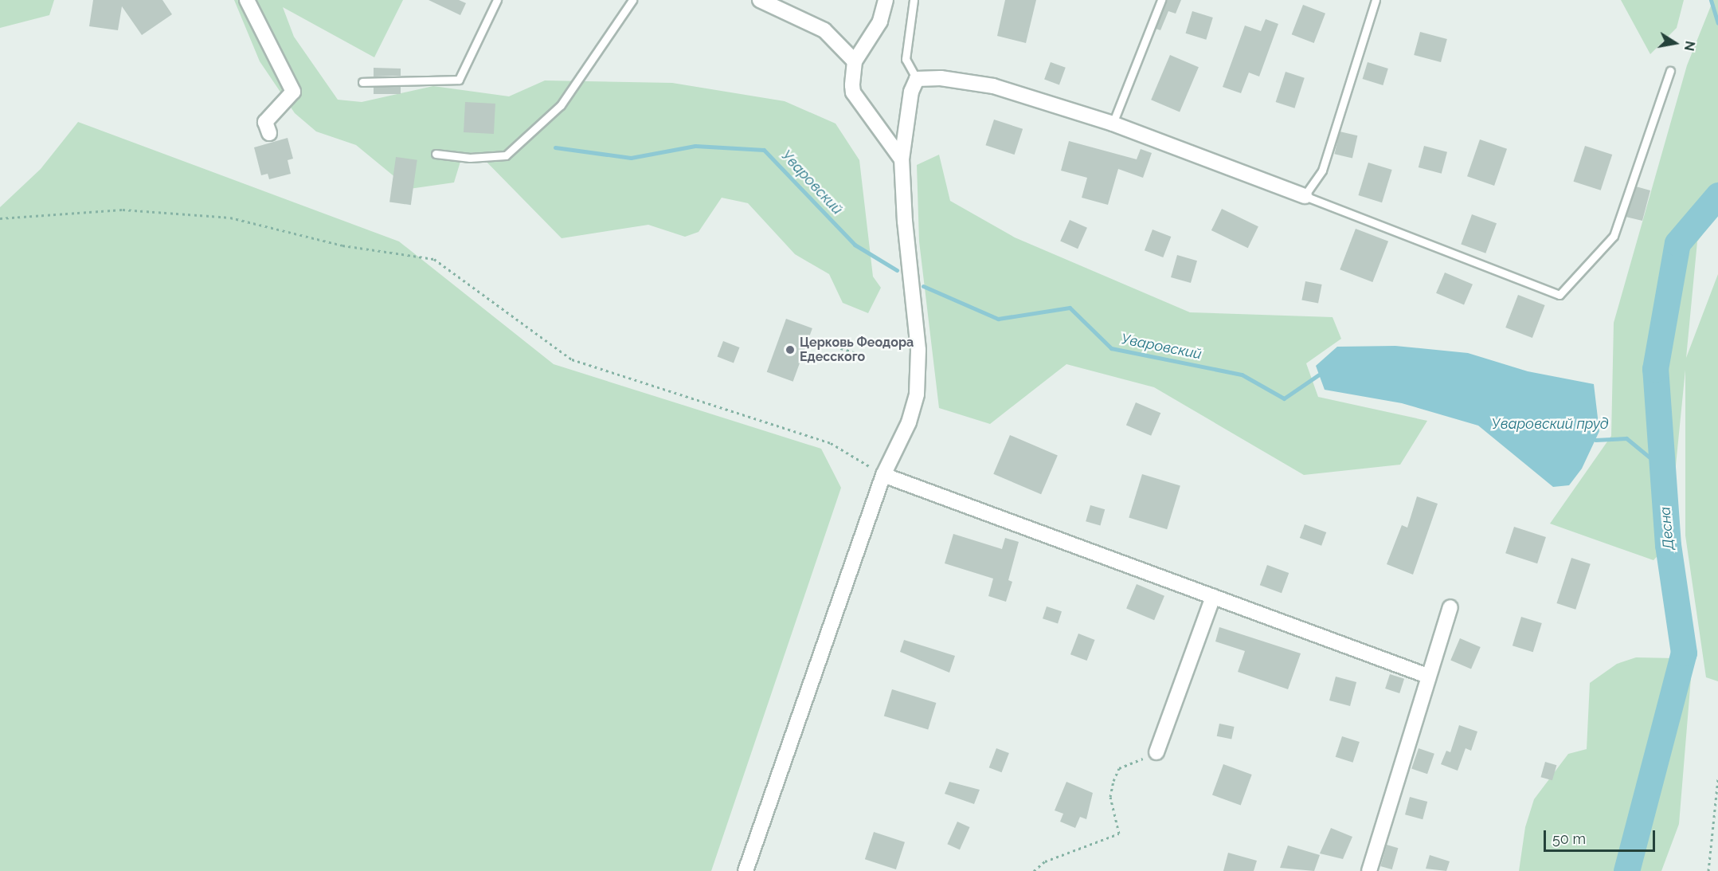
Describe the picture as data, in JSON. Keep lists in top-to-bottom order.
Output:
{
  "water": ["Уваровский", "Уваровский пруд", "Десна"],
  "places": ["Церковь Феодора Едесского"],
  "scale_bar": "50 m",
  "north": "right"
}
